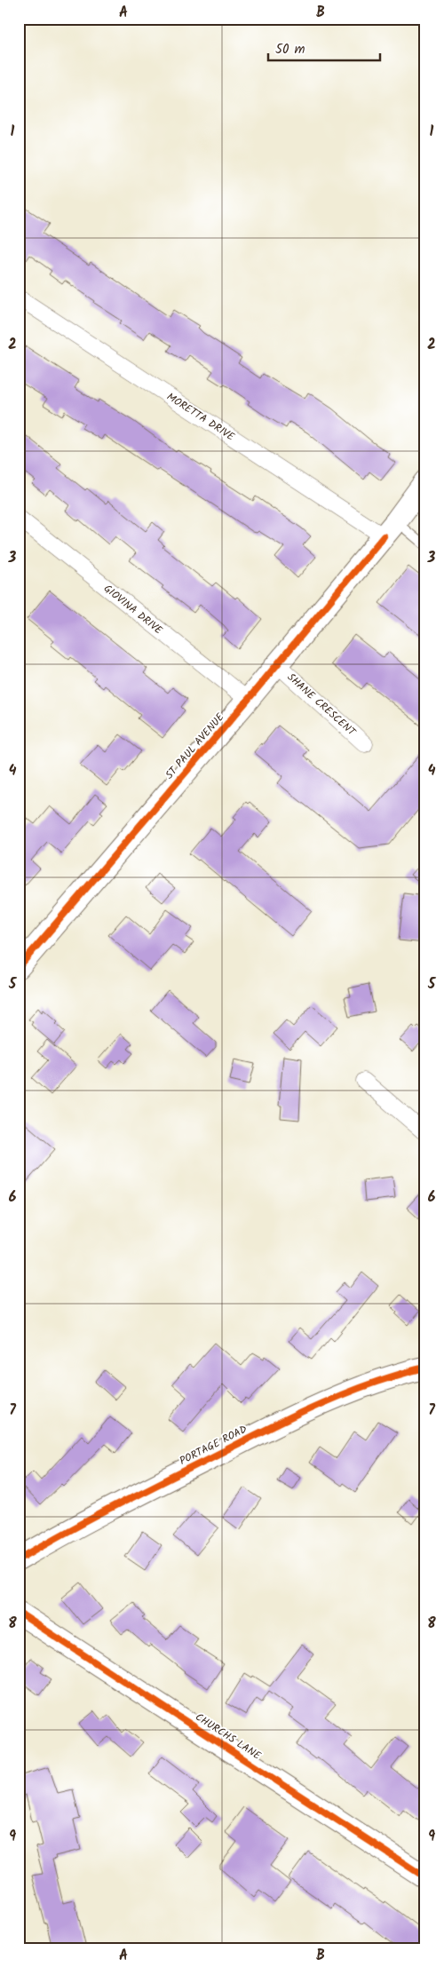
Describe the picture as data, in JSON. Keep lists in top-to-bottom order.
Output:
{
  "streets": {
    "street": [
      "MORETTA DRIVE",
      "GIOVINA DRIVE",
      "SHANE CRESCENT",
      "ST PAUL AVENUE",
      "PORTAGE ROAD",
      "CHURCHS LANE"
    ]
  },
  "crossings": [
    ["MORETTA DRIVE", "ST PAUL AVENUE"],
    ["GIOVINA DRIVE", "ST PAUL AVENUE"],
    ["SHANE CRESCENT", "ST PAUL AVENUE"]
  ],
  "scale_bar": "50 m",
  "grid": {
    "columns": ["A", "B"],
    "rows": [
      "1",
      "2",
      "3",
      "4",
      "5",
      "6",
      "7",
      "8",
      "9"
    ]
  }
}
